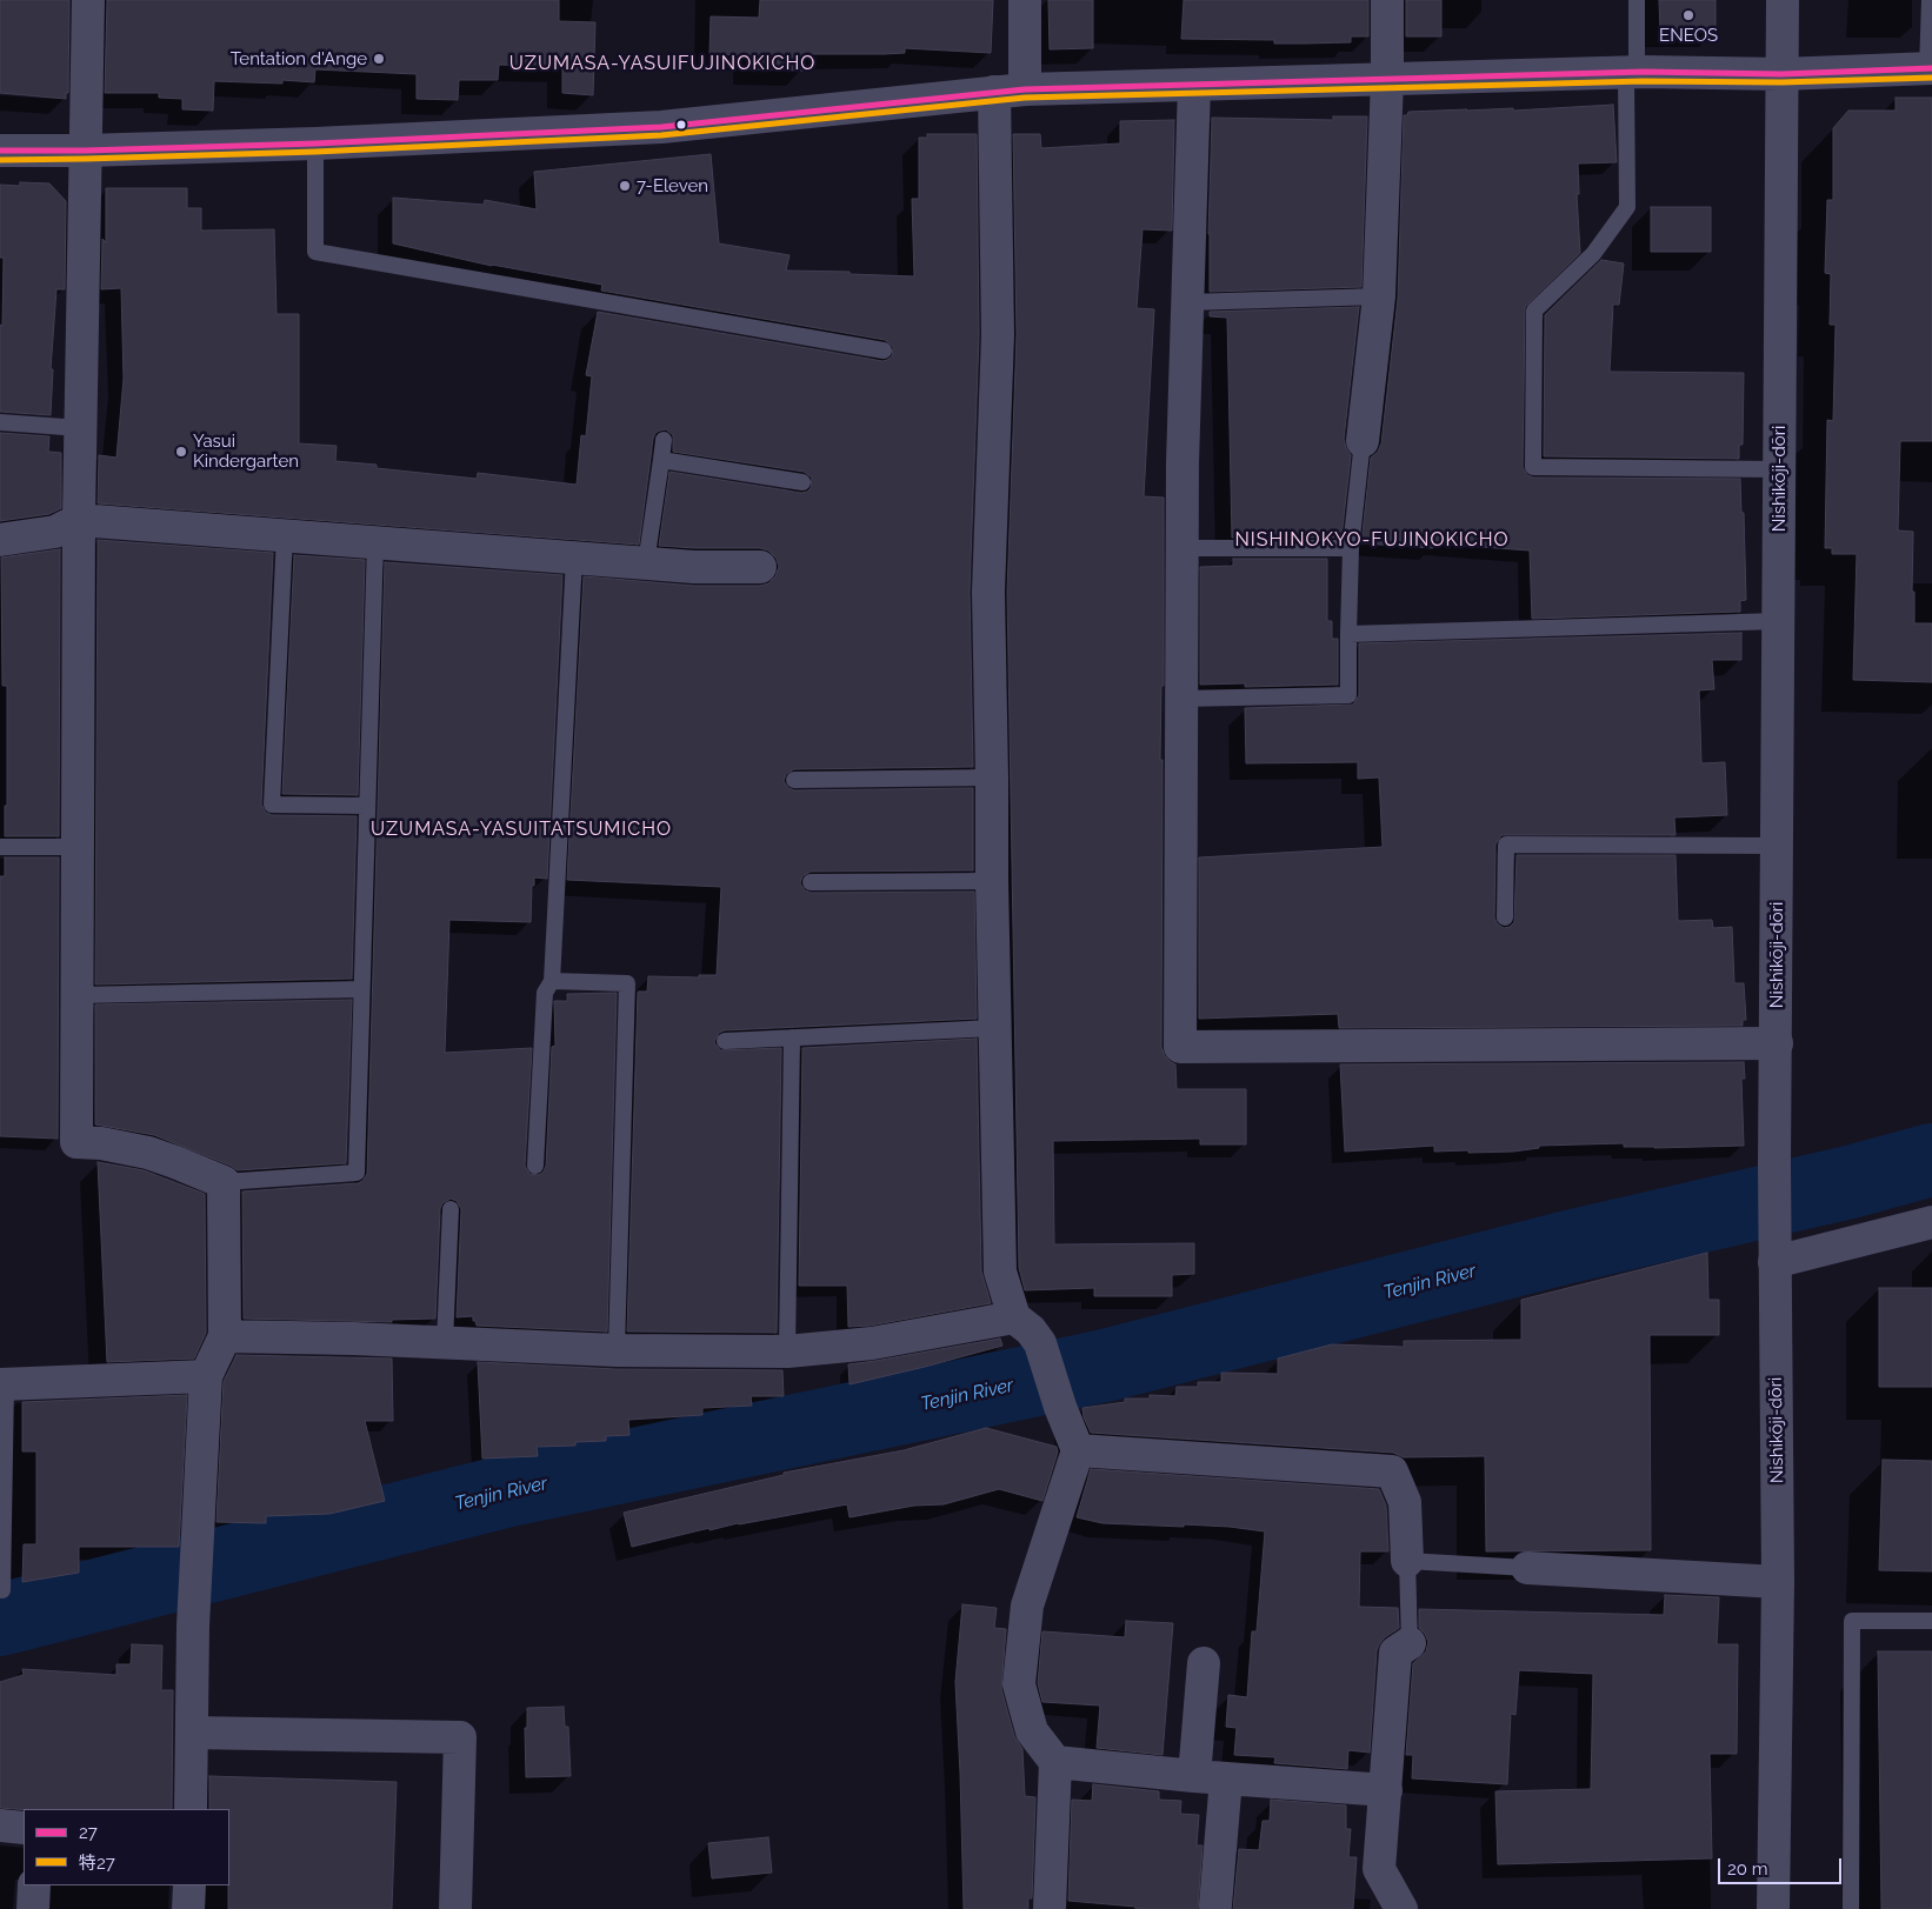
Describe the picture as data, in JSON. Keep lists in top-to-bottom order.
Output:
{
  "streets": {
    "street": ["Nishikōji-dōri"]
  },
  "districts": ["UZUMASA-YASUIFUJINOKICHO", "NISHINOKYO-FUJINOKICHO", "UZUMASA-YASUITATSUMICHO"],
  "water": ["Tenjin River"],
  "places": [
    "ENEOS",
    "Tentation d'Ange",
    "7-Eleven",
    "Yasui Kindergarten"
  ],
  "lines": ["transit line 27", "transit line 特27"],
  "legend": ["27", "特27"],
  "scale_bar": "20 m"
}
